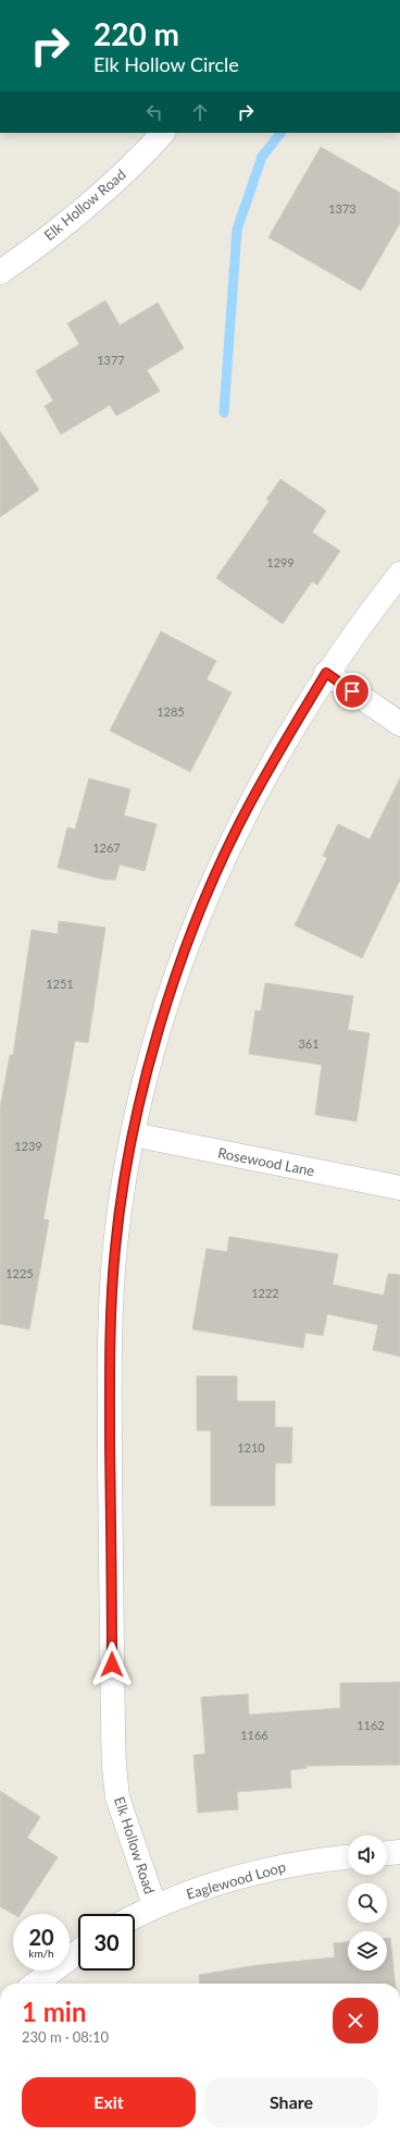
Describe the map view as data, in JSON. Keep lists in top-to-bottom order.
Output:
{
  "streets": {
    "street": ["Elk Hollow Road", "Rosewood Lane", "Eaglewood Loop"]
  },
  "crossings": [
    ["Elk Hollow Road", "Rosewood Lane"],
    ["Elk Hollow Road", "Eaglewood Loop"]
  ],
  "house_numbers": [
    "1373",
    "1377",
    "1299",
    "1285",
    "1267",
    "1251",
    "361",
    "1239",
    "1225",
    "1222",
    "1210",
    "1162",
    "1166"
  ],
  "page": {
    "turn": ["220 m", "Elk Hollow Circle"],
    "speed": "20 km/h",
    "limit": "30",
    "heading": ["1 min", "230 m · 08:10"],
    "buttons": ["Exit", "Share"]
  }
}
